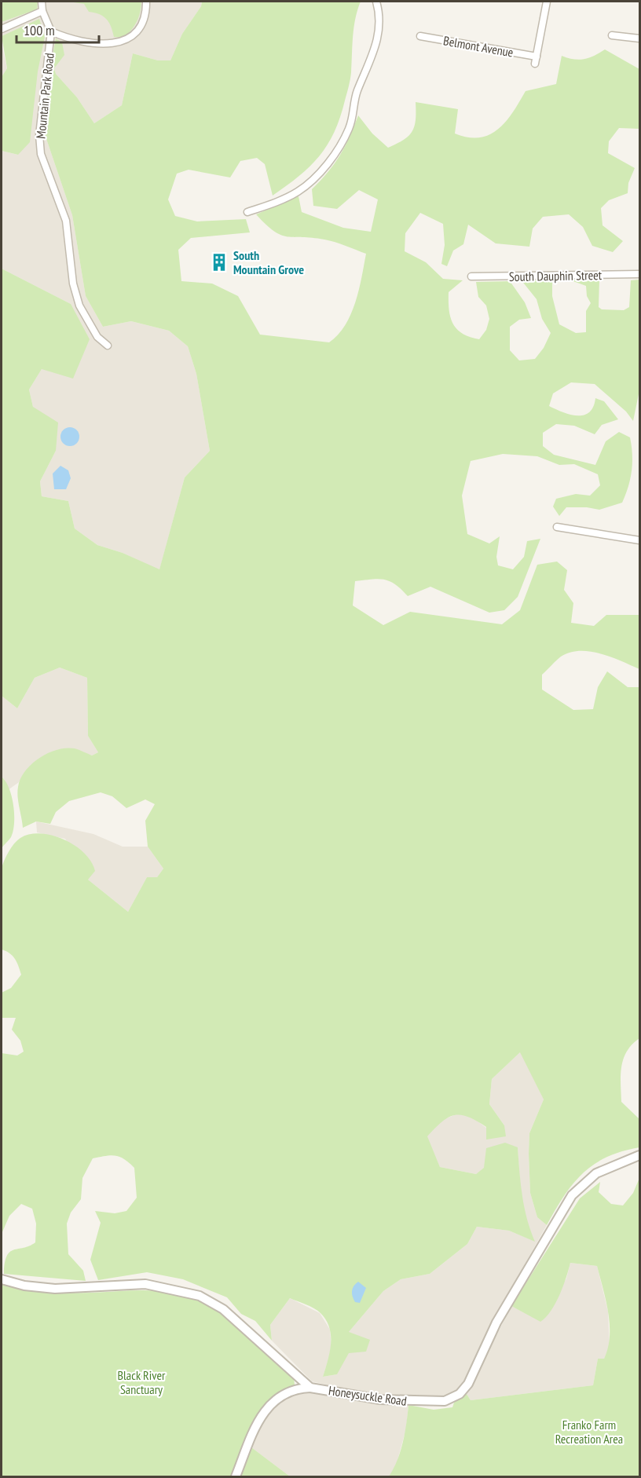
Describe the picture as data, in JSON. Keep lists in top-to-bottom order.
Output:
{
  "streets": {
    "street": [
      "Belmont Avenue",
      "Mountain Park Road",
      "South Dauphin Street",
      "Honeysuckle Road"
    ]
  },
  "parks": ["Black River Sanctuary", "Franko Farm Recreation Area"],
  "places": {
    "building": ["South Mountain Grove"]
  },
  "scale_bar": "100 m"
}
